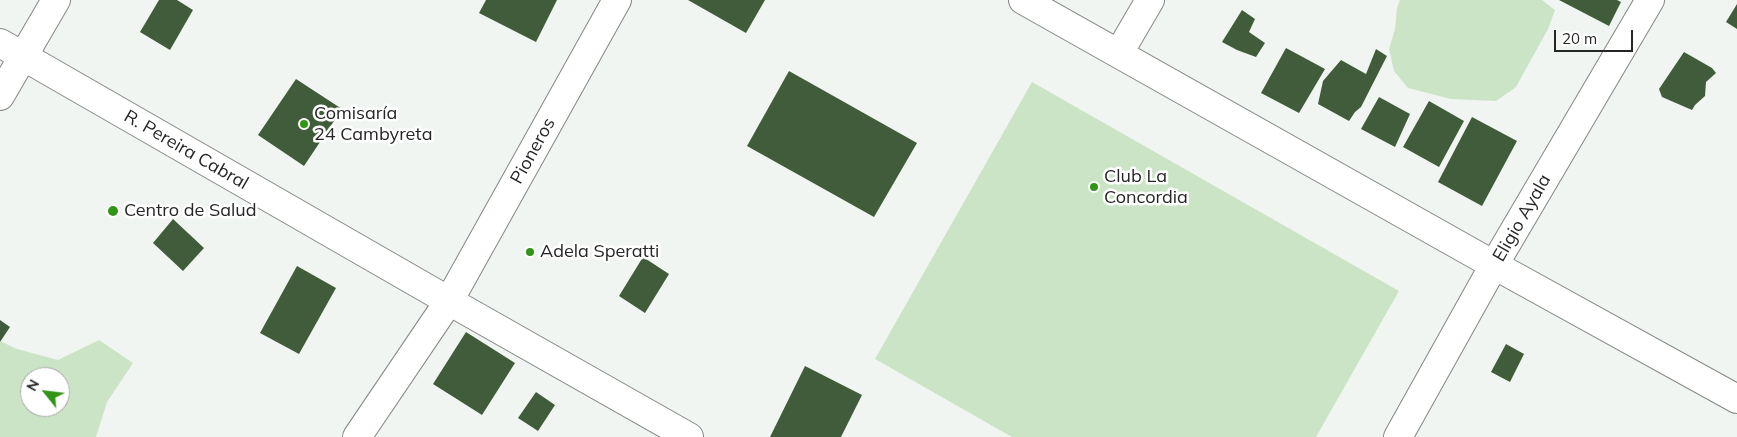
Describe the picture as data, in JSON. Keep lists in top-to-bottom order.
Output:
{
  "streets": {
    "street": ["R. Pereira Cabral", "Pioneros", "Eligio Ayala"]
  },
  "crossings": [
    ["R. Pereira Cabral", "Pioneros"]
  ],
  "places": [
    "Comisaría 24 Cambyreta",
    "Club La Concordia",
    "Centro de Salud",
    "Adela Speratti"
  ],
  "scale_bar": "20 m",
  "north": "top left"
}
